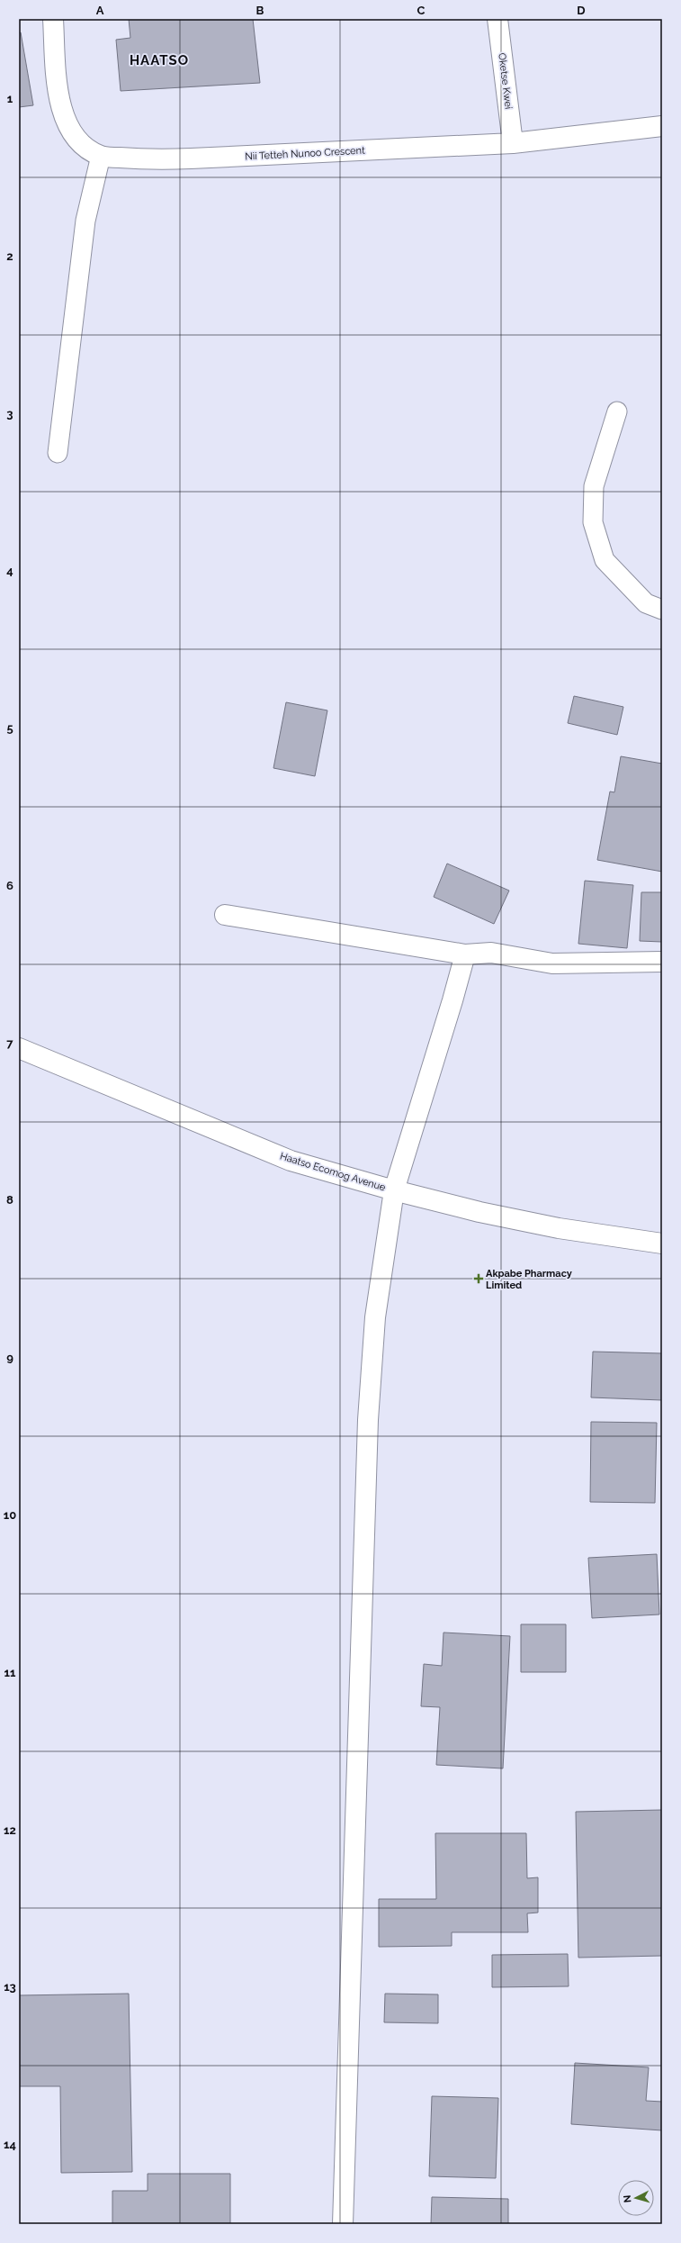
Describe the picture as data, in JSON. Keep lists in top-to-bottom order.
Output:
{
  "streets": {
    "street": ["Oketse Kwei", "Nii Tetteh Nunoo Crescent", "Haatso Ecomog Avenue"]
  },
  "crossings": [
    ["Oketse Kwei", "Nii Tetteh Nunoo Crescent"]
  ],
  "districts": ["HAATSO"],
  "places": {
    "health": ["Akpabe Pharmacy Limited"]
  },
  "north": "left",
  "grid": {
    "columns": [
      "A",
      "B",
      "C",
      "D"
    ],
    "rows": [
      "1",
      "2",
      "3",
      "4",
      "5",
      "6",
      "7",
      "8",
      "9",
      "10",
      "11",
      "12",
      "13",
      "14"
    ]
  }
}
